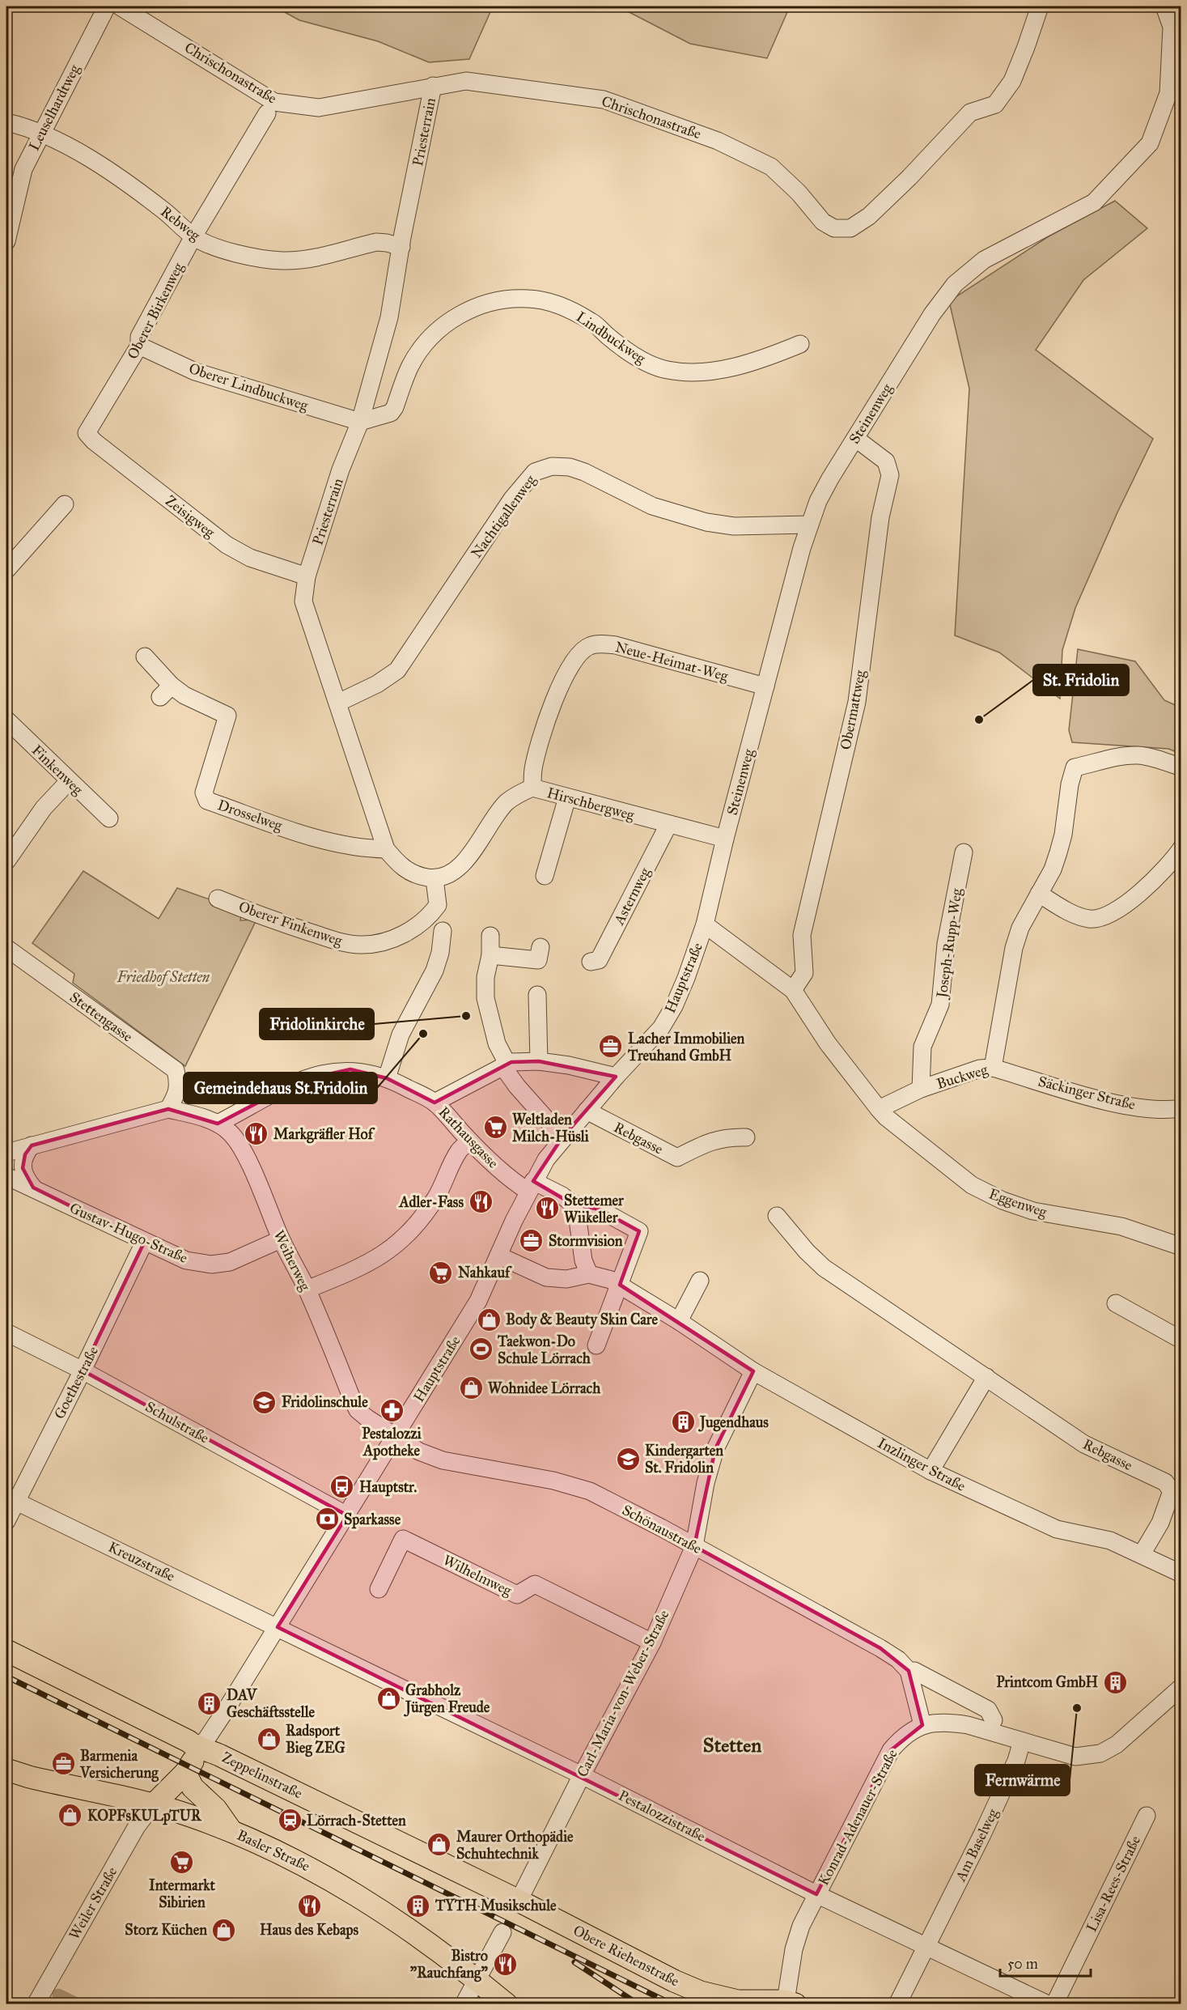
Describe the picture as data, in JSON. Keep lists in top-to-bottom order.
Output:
{
  "streets": {
    "main road": [
      "Hauptstraße",
      "Zeppelinstraße",
      "Basler Straße",
      "Obere Riehenstraße"
    ],
    "street": [
      "Chrischonastraße",
      "Leuselhardtweg",
      "Priesterrain",
      "Rebweg",
      "Oberer Birkenweg",
      "Lindbuckweg",
      "Oberer Lindbuckweg",
      "Steinenweg",
      "Zeisigweg",
      "Nachtigallenweg",
      "Neue-Heimat-Weg",
      "Obermattweg",
      "Finkenweg",
      "Hirschbergweg",
      "Drosselweg",
      "Asternweg",
      "Oberer Finkenweg",
      "Joseph-Rupp-Weg",
      "Stettengasse",
      "Buckweg",
      "Säckinger Straße",
      "Rathausgasse",
      "Rebgasse",
      "Eggenweg",
      "Gustav-Hugo-Straße",
      "Weiherweg",
      "Goethestraße",
      "Schulstraße",
      "Inzlinger Straße",
      "Schönaustraße",
      "Kreuzstraße",
      "Wilhelmweg",
      "Carl-Maria-von-Weber-Straße",
      "Pestalozzistraße",
      "Konrad-Adenauer-Straße",
      "Am Baselweg",
      "Lisa-Rees-Straße",
      "Weiler Straße"
    ]
  },
  "crossings": [
    ["Chrischonastraße", "Priesterrain"],
    ["Chrischonastraße", "Oberer Birkenweg"],
    ["Leuselhardtweg", "Rebweg"],
    ["Priesterrain", "Rebweg"],
    ["Priesterrain", "Lindbuckweg"],
    ["Priesterrain", "Oberer Lindbuckweg"],
    ["Priesterrain", "Zeisigweg"],
    ["Priesterrain", "Nachtigallenweg"],
    ["Priesterrain", "Hirschbergweg"],
    ["Priesterrain", "Drosselweg"],
    ["Priesterrain", "Oberer Finkenweg"],
    ["Rebweg", "Oberer Birkenweg"],
    ["Oberer Birkenweg", "Oberer Lindbuckweg"],
    ["Oberer Birkenweg", "Zeisigweg"],
    ["Lindbuckweg", "Oberer Lindbuckweg"],
    ["Steinenweg", "Nachtigallenweg"],
    ["Steinenweg", "Neue-Heimat-Weg"],
    ["Steinenweg", "Obermattweg"],
    ["Steinenweg", "Hirschbergweg"],
    ["Steinenweg", "Hauptstraße"],
    ["Neue-Heimat-Weg", "Hirschbergweg"],
    ["Hirschbergweg", "Asternweg"],
    ["Hirschbergweg", "Oberer Finkenweg"],
    ["Joseph-Rupp-Weg", "Buckweg"],
    ["Hauptstraße", "Rathausgasse"],
    ["Hauptstraße", "Rebgasse"],
    ["Hauptstraße", "Weiherweg"],
    ["Hauptstraße", "Schulstraße"],
    ["Hauptstraße", "Inzlinger Straße"],
    ["Hauptstraße", "Schönaustraße"],
    ["Hauptstraße", "Kreuzstraße"],
    ["Hauptstraße", "Zeppelinstraße"],
    ["Hauptstraße", "Pestalozzistraße"],
    ["Hauptstraße", "Basler Straße"],
    ["Hauptstraße", "Weiler Straße"],
    ["Stettengasse", "Weiherweg"],
    ["Buckweg", "Säckinger Straße"],
    ["Buckweg", "Eggenweg"],
    ["Rathausgasse", "Weiherweg"],
    ["Rebgasse", "Inzlinger Straße"],
    ["Gustav-Hugo-Straße", "Weiherweg"],
    ["Gustav-Hugo-Straße", "Goethestraße"],
    ["Weiherweg", "Schönaustraße"],
    ["Goethestraße", "Schulstraße"],
    ["Goethestraße", "Kreuzstraße"],
    ["Inzlinger Straße", "Carl-Maria-von-Weber-Straße"],
    ["Schönaustraße", "Carl-Maria-von-Weber-Straße"],
    ["Kreuzstraße", "Pestalozzistraße"],
    ["Wilhelmweg", "Carl-Maria-von-Weber-Straße"],
    ["Carl-Maria-von-Weber-Straße", "Zeppelinstraße"],
    ["Carl-Maria-von-Weber-Straße", "Pestalozzistraße"],
    ["Carl-Maria-von-Weber-Straße", "Obere Riehenstraße"],
    ["Zeppelinstraße", "Obere Riehenstraße"],
    ["Pestalozzistraße", "Konrad-Adenauer-Straße"],
    ["Pestalozzistraße", "Am Baselweg"],
    ["Konrad-Adenauer-Straße", "Am Baselweg"],
    ["Konrad-Adenauer-Straße", "Obere Riehenstraße"],
    ["Basler Straße", "Weiler Straße"]
  ],
  "districts": ["Stetten"],
  "parks": ["Friedhof Stetten"],
  "places": {
    "other": [
      "St. Fridolin",
      "Fridolinkirche",
      "Gemeindehaus St.Fridolin",
      "Fernwärme"
    ],
    "office": ["Lacher Immobilien Treuhand GmbH", "Stormvision", "Barmenia Versicherung"],
    "supermarket": ["Weltladen Milch-Hüsli", "Nahkauf", "Intermarkt Sibirien"],
    "restaurant": [
      "Markgräfler Hof",
      "Adler-Fass",
      "Stettemer Wiikeller",
      "Haus des Kebaps",
      "Bistro \"Rauchfang\""
    ],
    "shop": [
      "Body & Beauty Skin Care",
      "Wohnidee Lörrach",
      "Grabholz Jürgen Freude",
      "Radsport Bieg ZEG",
      "KOPFsKULpTUR",
      "Maurer Orthopädie Schuhtechnik",
      "Storz Küchen"
    ],
    "sports": ["Taekwon-Do Schule Lörrach"],
    "school or university": ["Fridolinschule", "Kindergarten St. Fridolin"],
    "pharmacy": ["Pestalozzi Apotheke"],
    "building": [
      "Jugendhaus",
      "Printcom GmbH",
      "DAV Geschäftsstelle",
      "TYTH Musikschule"
    ],
    "bus stop": ["Hauptstr."],
    "bank": ["Sparkasse"],
    "station": ["Lörrach-Stetten"]
  },
  "scale_bar": "50 m"
}
